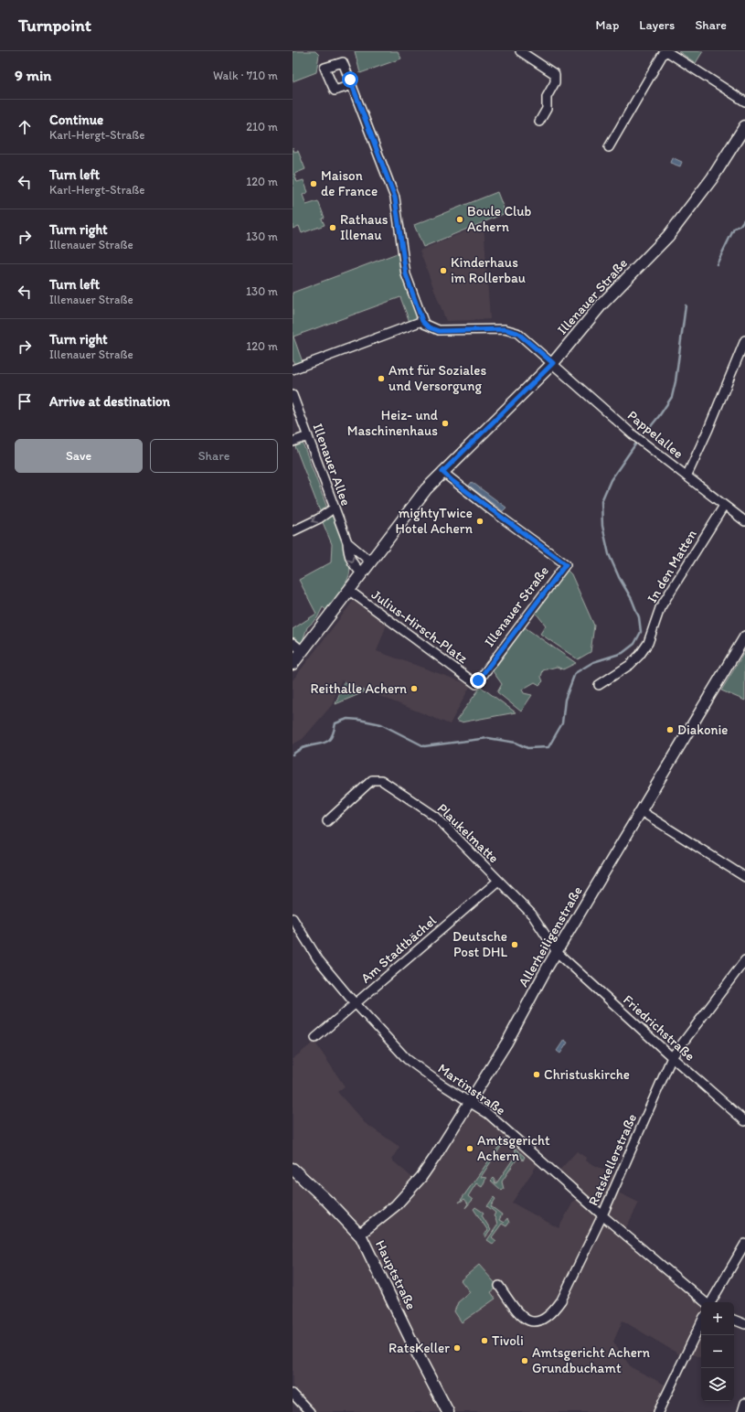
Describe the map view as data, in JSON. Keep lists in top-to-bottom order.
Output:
{
  "streets": {
    "main road": ["Illenauer Straße", "Hauptstraße"],
    "street": [
      "Pappelallee",
      "Illenauer Allee",
      "In den Matten",
      "Julius-Hirsch-Platz",
      "Plaukelmatte",
      "Allerheiligenstraße",
      "Am Stadtbächel",
      "Friedrichstraße",
      "Martinstraße",
      "Ratskellerstraße"
    ]
  },
  "crossings": [
    ["Illenauer Straße", "Pappelallee"],
    ["Illenauer Straße", "Illenauer Allee"],
    ["Illenauer Straße", "Julius-Hirsch-Platz"],
    ["Pappelallee", "In den Matten"],
    ["Plaukelmatte", "Allerheiligenstraße"],
    ["Plaukelmatte", "Am Stadtbächel"],
    ["Plaukelmatte", "Friedrichstraße"],
    ["Allerheiligenstraße", "Friedrichstraße"],
    ["Allerheiligenstraße", "Martinstraße"],
    ["Allerheiligenstraße", "Hauptstraße"],
    ["Am Stadtbächel", "Martinstraße"],
    ["Friedrichstraße", "Ratskellerstraße"],
    ["Martinstraße", "Ratskellerstraße"]
  ],
  "places": [
    "Maison de France",
    "Boule Club Achern",
    "Rathaus Illenau",
    "Kinderhaus im Rollerbau",
    "Amt für Soziales und Versorgung",
    "Heiz- und Maschinenhaus",
    "mightyTwice Hotel Achern",
    "Reithalle Achern",
    "Diakonie",
    "Deutsche Post DHL",
    "Christuskirche",
    "Amtsgericht Achern",
    "Tivoli",
    "RatsKeller",
    "Amtsgericht Achern Grundbuchamt"
  ],
  "page": {
    "header": "Turnpoint",
    "nav": ["Map", "Layers", "Share"],
    "heading": ["9 min", "Walk · 710 m"],
    "list": [
      ["Continue", "Karl-Hergt-Straße", "210 m"],
      ["Turn left", "Karl-Hergt-Straße", "120 m"],
      ["Turn right", "Illenauer Straße", "130 m"],
      ["Turn left", "Illenauer Straße", "130 m"],
      ["Turn right", "Illenauer Straße", "120 m"],
      "Arrive at destination"
    ],
    "buttons": ["Save", "Share"],
    "map_buttons": ["+", "−"]
  }
}
